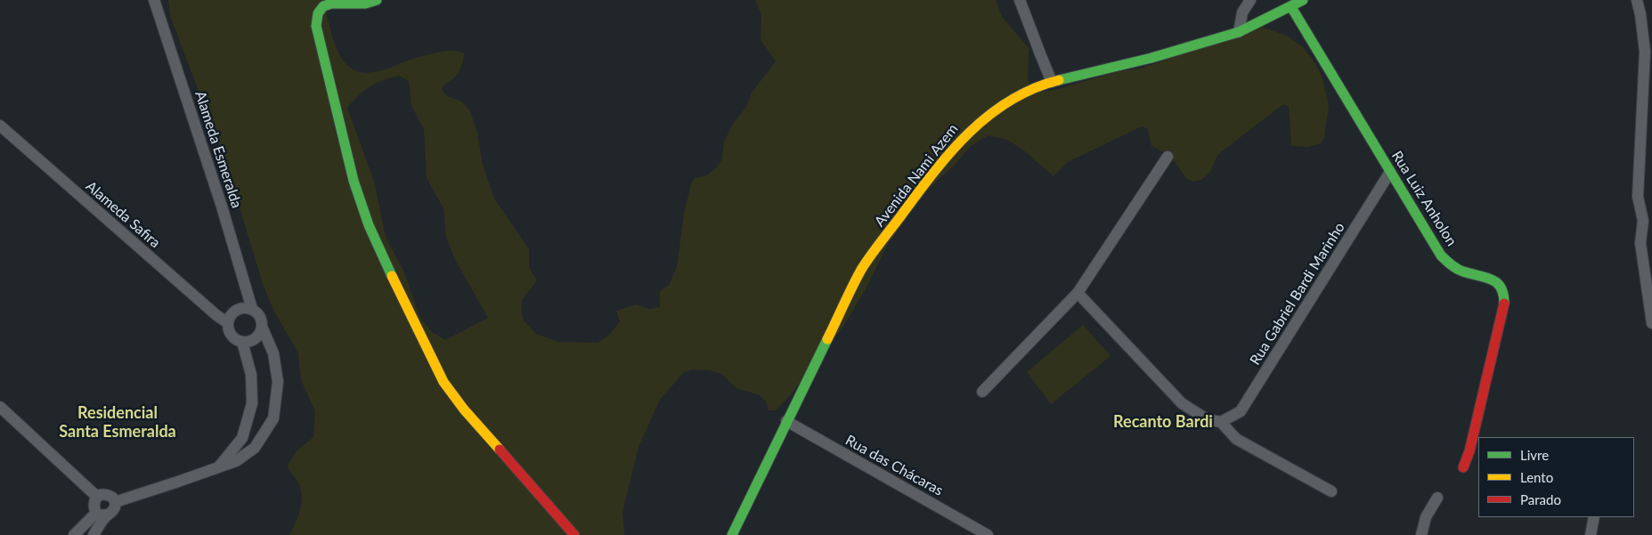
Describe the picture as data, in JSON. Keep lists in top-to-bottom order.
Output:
{
  "streets": {
    "street": [
      "Alameda Esmeralda",
      "Avenida Nami Azem",
      "Rua Luiz Anholon",
      "Alameda Safira",
      "Rua Gabriel Bardi Marinho",
      "Rua das Chácaras"
    ]
  },
  "crossings": [
    ["Alameda Esmeralda", "Alameda Safira"],
    ["Avenida Nami Azem", "Rua Luiz Anholon"],
    ["Avenida Nami Azem", "Rua das Chácaras"],
    ["Rua Luiz Anholon", "Rua Gabriel Bardi Marinho"]
  ],
  "districts": ["Residencial Santa Esmeralda", "Recanto Bardi"],
  "legend": ["Livre", "Lento", "Parado"]
}
